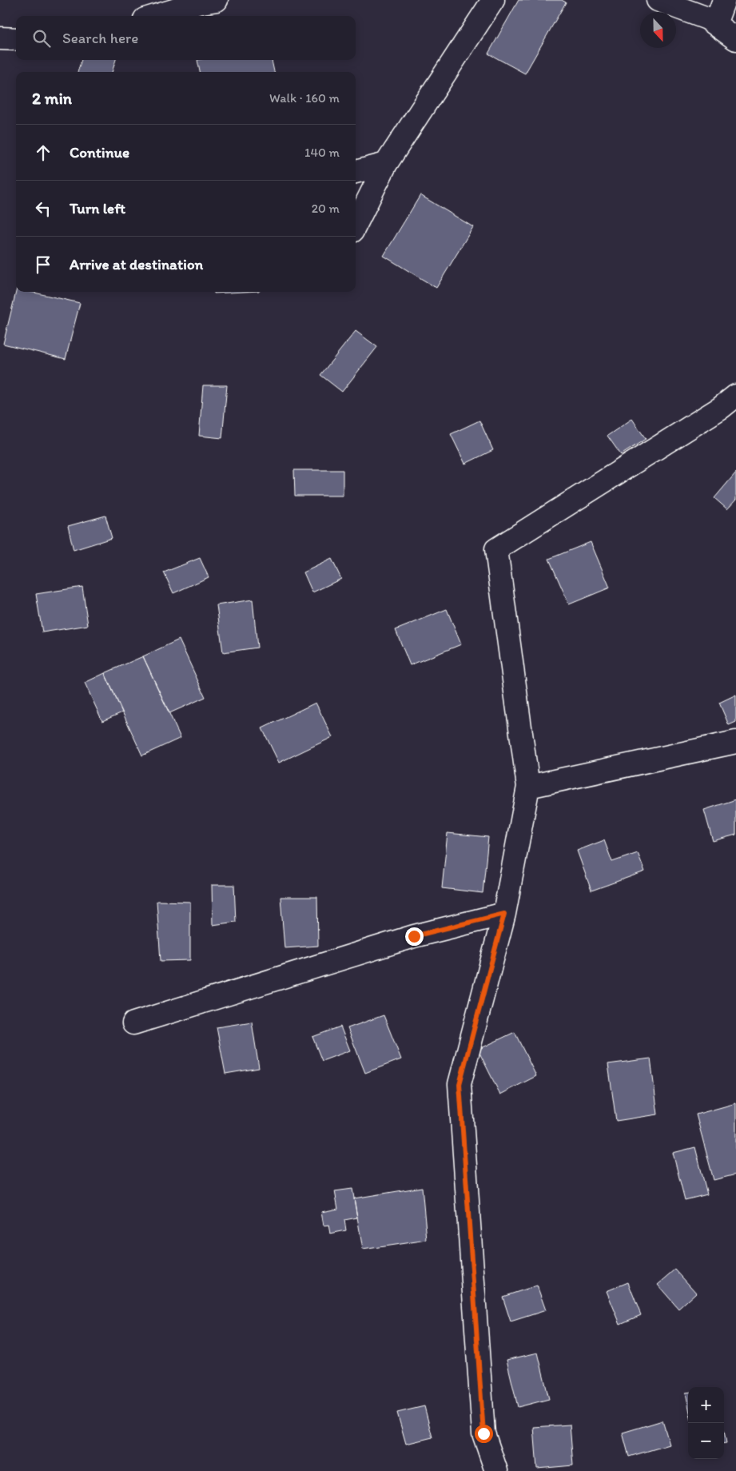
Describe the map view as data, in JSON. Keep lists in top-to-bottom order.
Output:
{
  "north": "bottom",
  "page": {
    "search": "Search here",
    "heading": ["2 min", "Walk · 160 m"],
    "list": [
      ["Continue", "140 m"],
      ["Turn left", "20 m"],
      "Arrive at destination"
    ],
    "map_buttons": ["+", "−"]
  }
}
